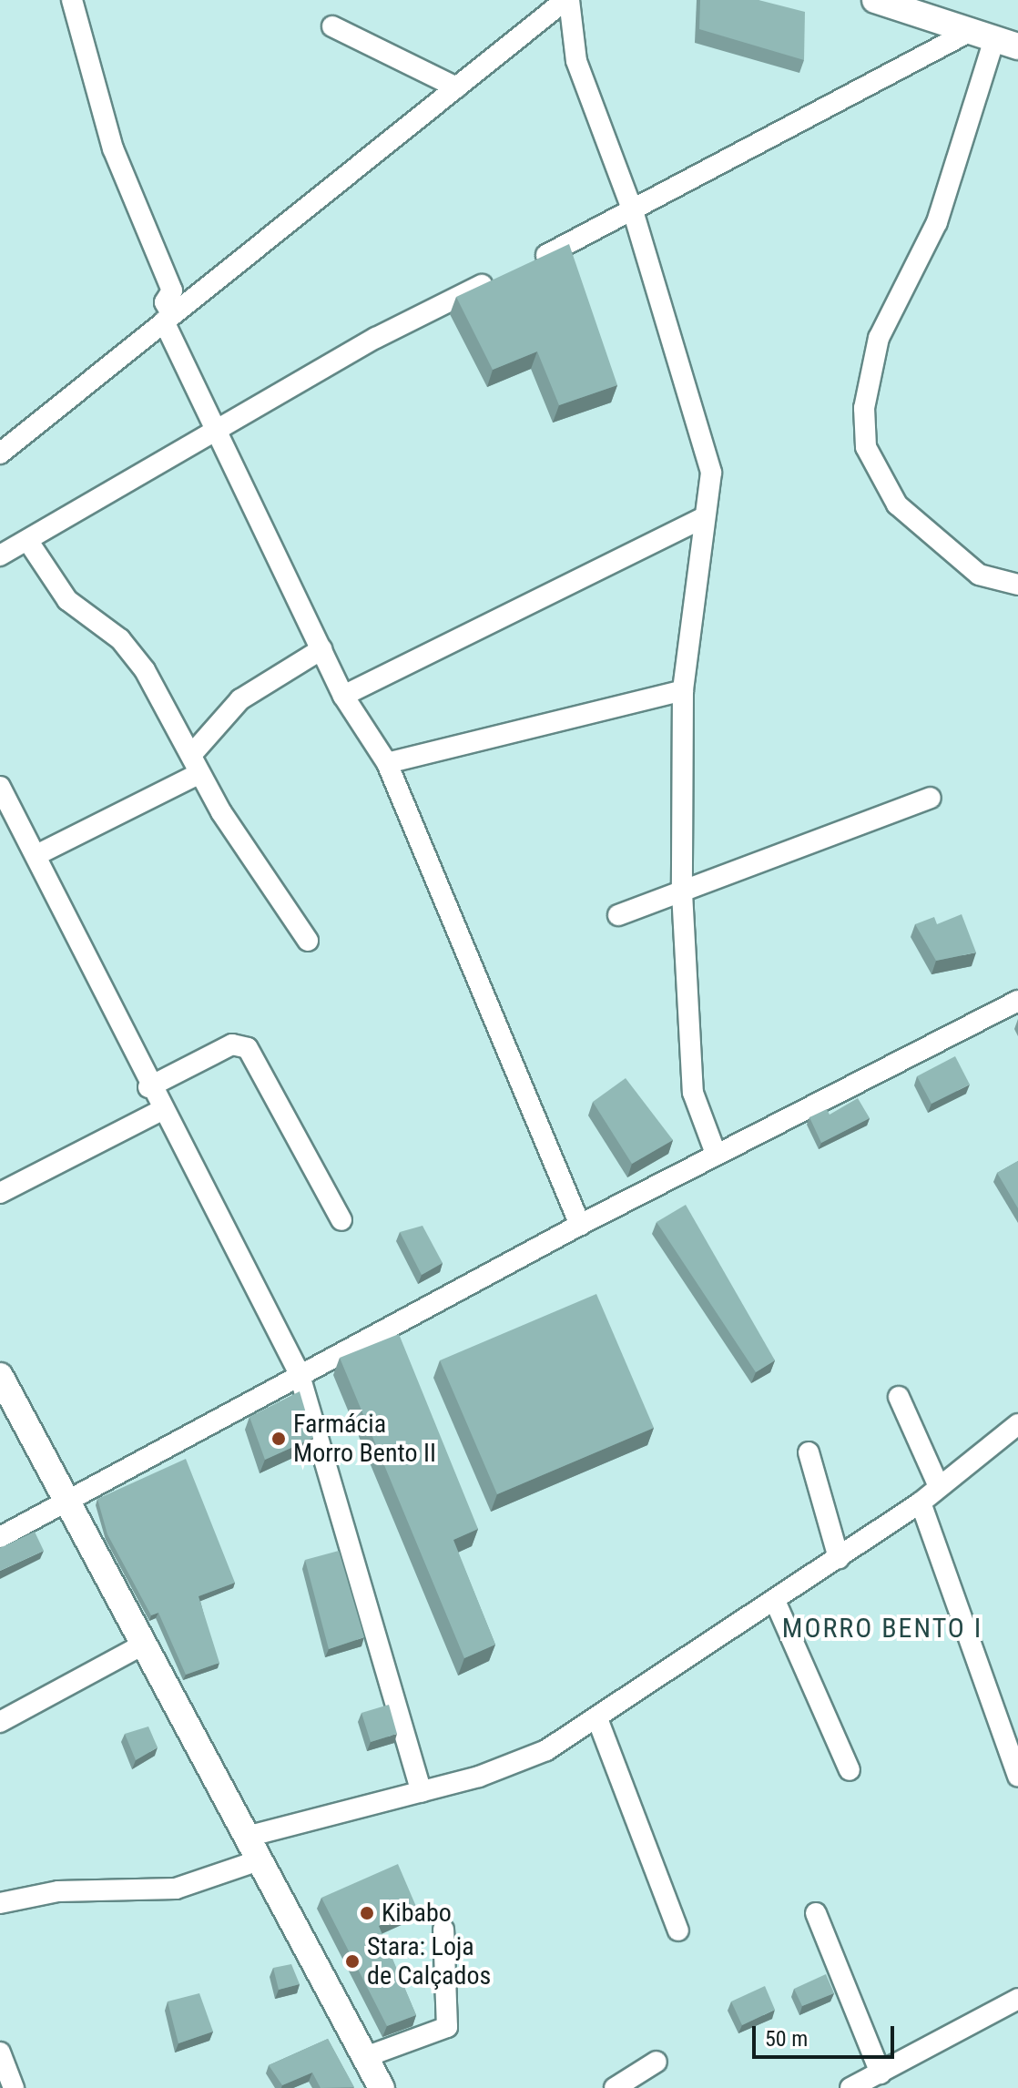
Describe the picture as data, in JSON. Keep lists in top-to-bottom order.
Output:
{
  "districts": ["MORRO BENTO I"],
  "places": ["Farmácia Morro Bento II", "Kibabo", "Stara: Loja de Calçados"],
  "scale_bar": "50 m"
}
